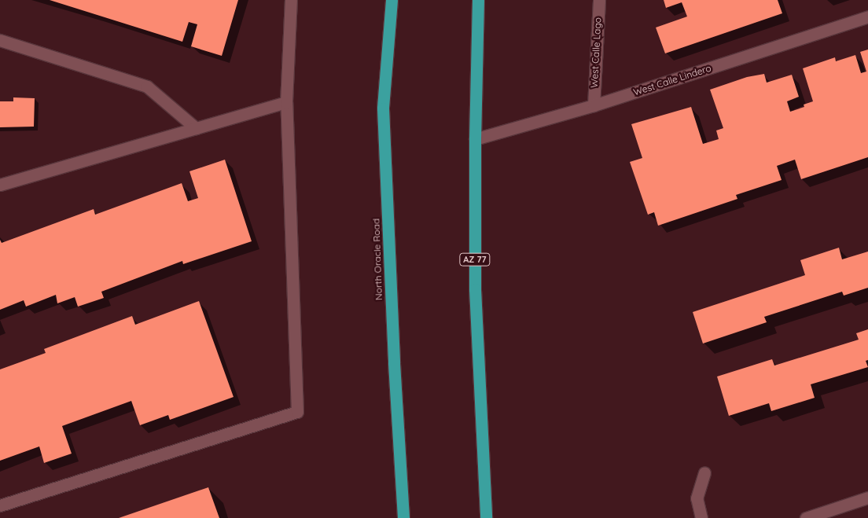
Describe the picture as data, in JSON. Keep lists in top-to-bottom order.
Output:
{
  "streets": {
    "highway": ["North Oracle Road", "AZ 77"],
    "street": ["West Calle Lago", "West Calle Lindero"]
  },
  "crossings": [
    ["West Calle Lago", "West Calle Lindero"],
    ["West Calle Lindero", "AZ 77"]
  ]
}
